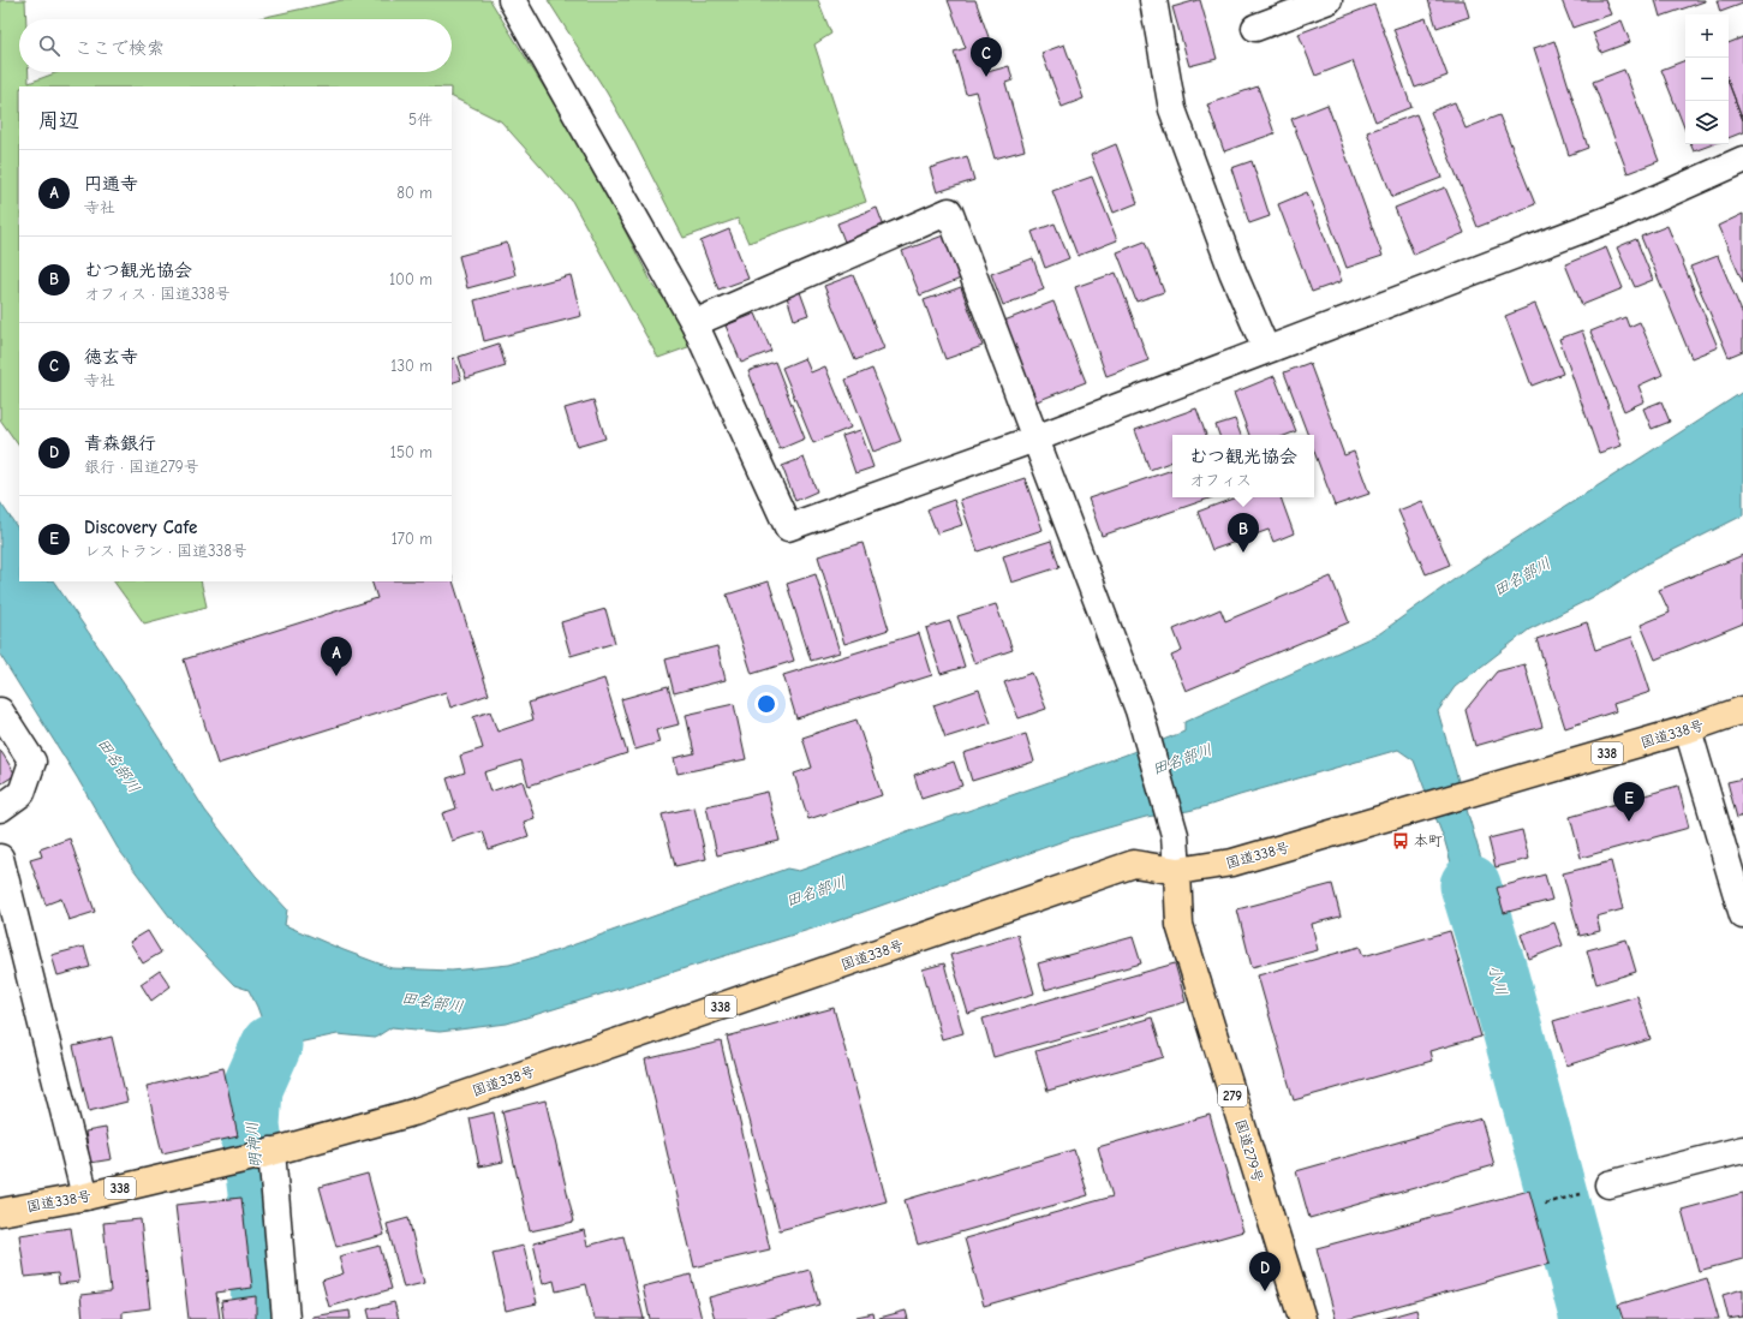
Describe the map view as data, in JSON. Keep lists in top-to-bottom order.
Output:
{
  "streets": {
    "highway": [
      "国道338号",
      "338",
      "279",
      "国道279号"
    ]
  },
  "crossings": [
    ["国道338号", "国道279号"]
  ],
  "water": ["田名部川", "小川", "明神川"],
  "places": {
    "bus stop": ["本町"]
  },
  "page": {
    "map_buttons": ["+", "−"],
    "search": "ここで検索",
    "pins": [
      "C",
      "B",
      "A",
      "E",
      "D"
    ],
    "heading": ["周辺", "5件"],
    "list": [
      {
        "mark": "A",
        "name": "円通寺",
        "note": "寺社",
        "value": "80 m"
      },
      {
        "mark": "B",
        "name": "むつ観光協会",
        "note": "オフィス · 国道338号",
        "value": "100 m"
      },
      {
        "mark": "C",
        "name": "徳玄寺",
        "note": "寺社",
        "value": "130 m"
      },
      {
        "mark": "D",
        "name": "青森銀行",
        "note": "銀行 · 国道279号",
        "value": "150 m"
      },
      {
        "mark": "E",
        "name": "Discovery Cafe",
        "note": "レストラン · 国道338号",
        "value": "170 m"
      }
    ],
    "popup": ["むつ観光協会", "オフィス"]
  }
}
